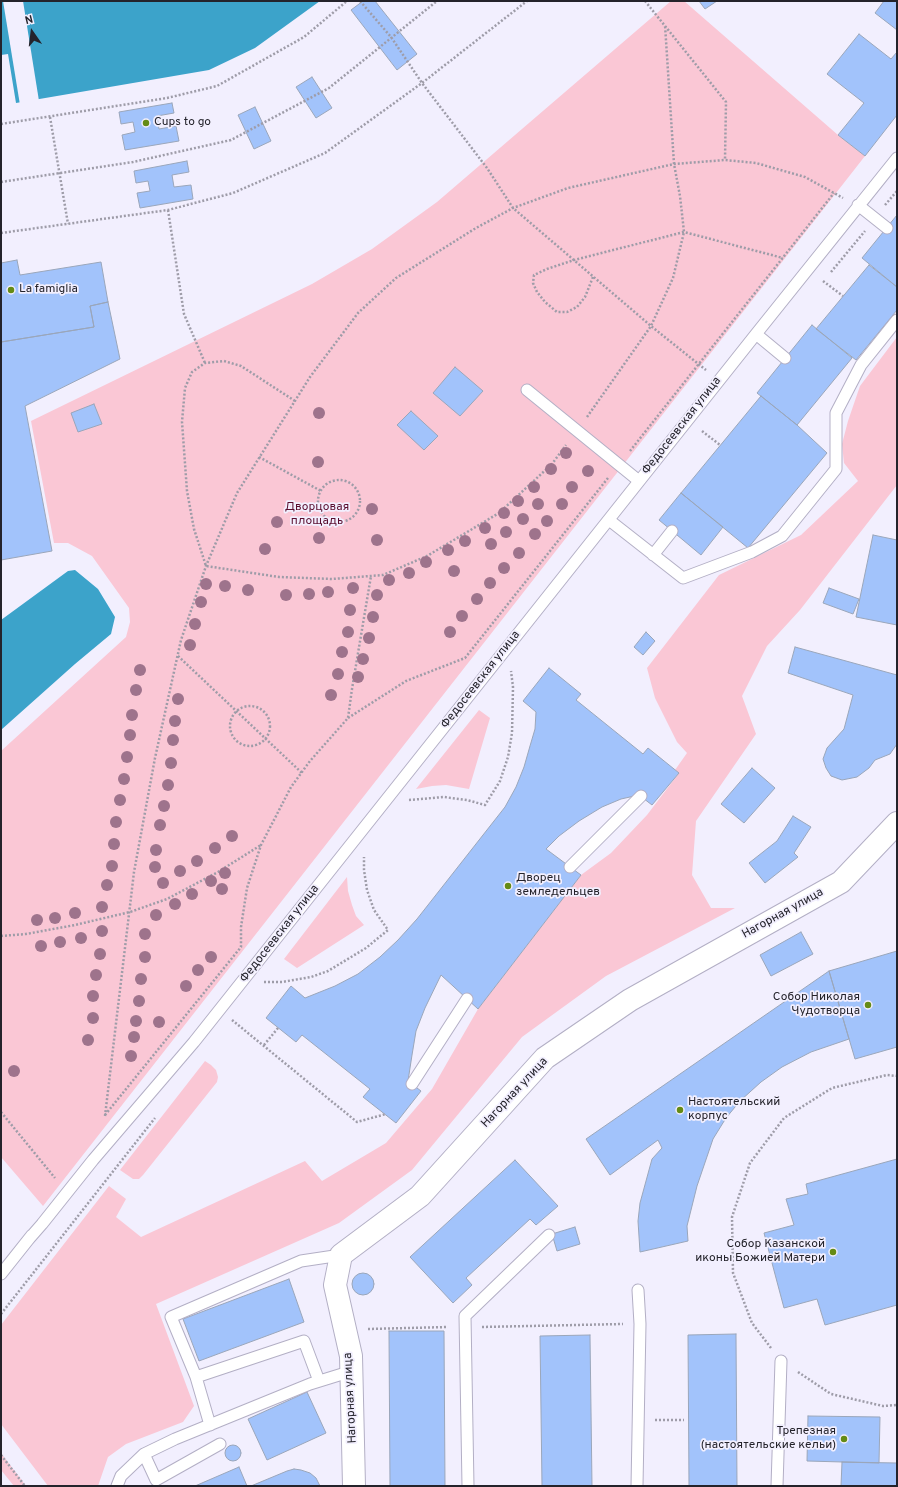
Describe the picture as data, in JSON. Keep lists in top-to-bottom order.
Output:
{
  "streets": {
    "street": ["Нагорная улица"],
    "lane": ["Федосеевская улица"]
  },
  "parks": ["Дворцовая площадь"],
  "places": [
    "Cups to go",
    "La famiglia",
    "Дворец земледельцев",
    "Собор Николая Чудотворца",
    "Настоятельский корпус",
    "Собор Казанской иконы Божией Матери",
    "Трепезная (настоятельские кельи)"
  ],
  "north": "top"
}
